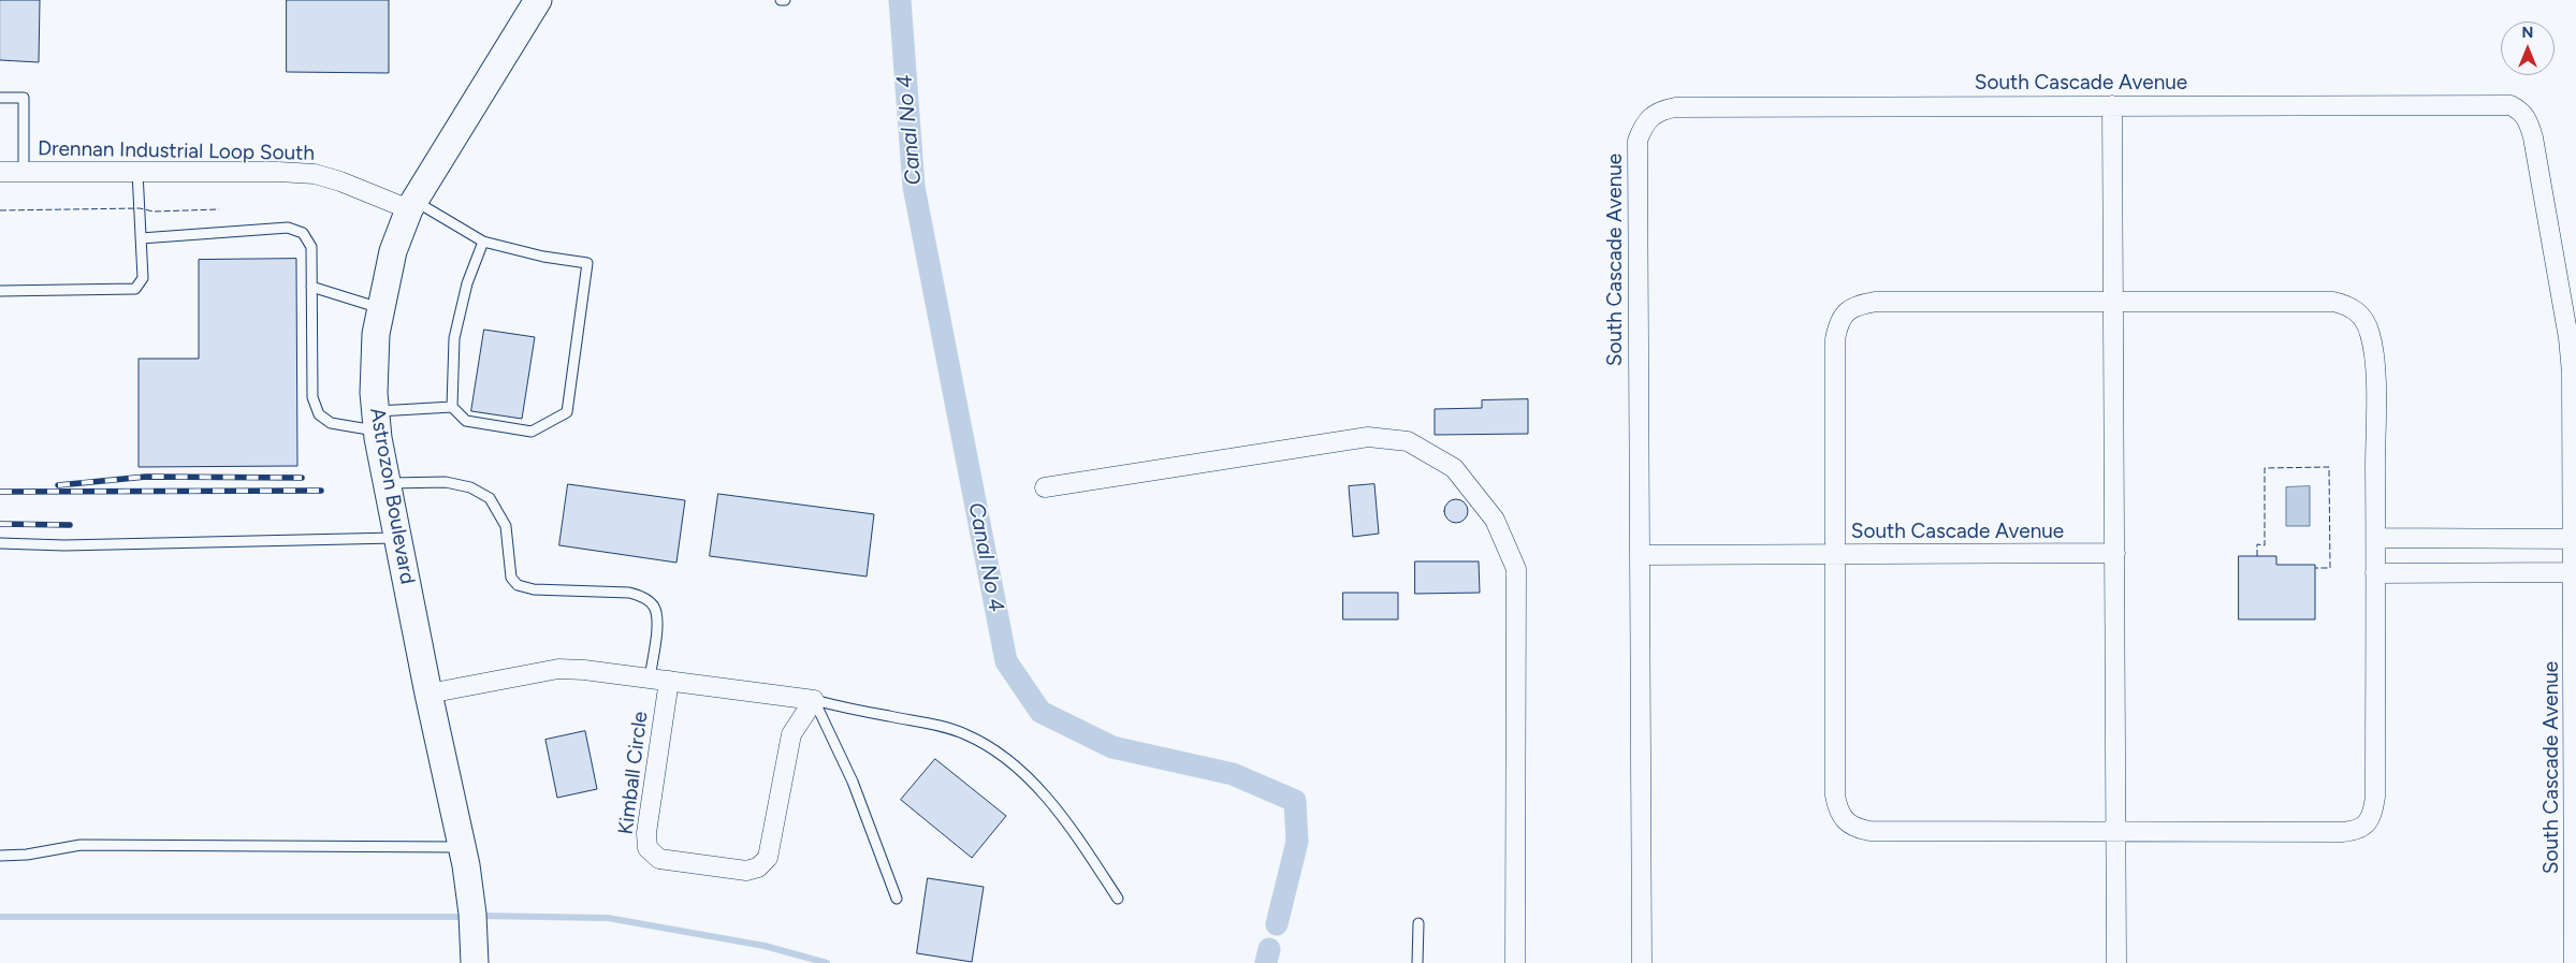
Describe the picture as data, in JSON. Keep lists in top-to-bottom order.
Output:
{
  "streets": {
    "main road": ["Astrozon Boulevard"],
    "street": ["South Cascade Avenue", "Drennan Industrial Loop South", "Kimball Circle"]
  },
  "crossings": [
    ["Drennan Industrial Loop South", "Astrozon Boulevard"]
  ],
  "water": ["Canal No 4"],
  "north": "top"
}
